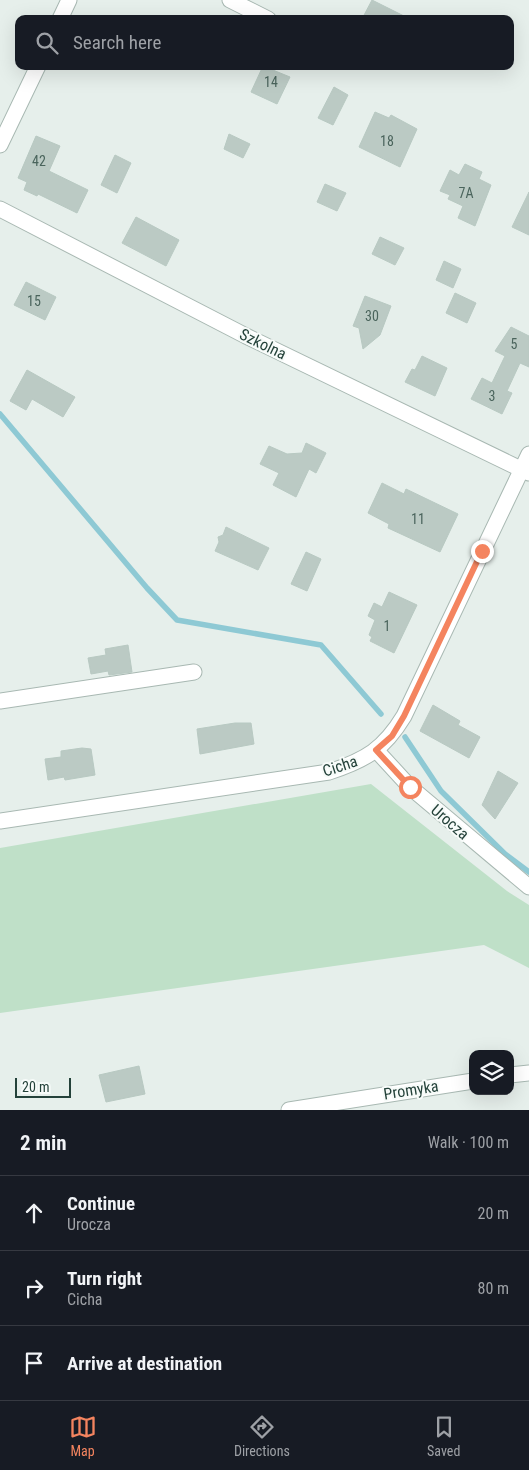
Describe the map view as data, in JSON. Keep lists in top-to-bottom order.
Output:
{
  "streets": {
    "street": [
      "Szkolna",
      "Cicha",
      "Urocza",
      "Promyka"
    ]
  },
  "crossings": [
    ["Szkolna", "Cicha"],
    ["Cicha", "Urocza"]
  ],
  "house_numbers": [
    "14",
    "18",
    "42",
    "7A",
    "15",
    "30",
    "5",
    "3",
    "11",
    "1"
  ],
  "scale_bar": "20 m",
  "page": {
    "search": "Search here",
    "scale": "20 m",
    "heading": ["2 min", "Walk · 100 m"],
    "list": [
      ["Continue", "Urocza", "20 m"],
      ["Turn right", "Cicha", "80 m"],
      "Arrive at destination"
    ],
    "nav": ["Map", "Directions", "Saved"]
  }
}
